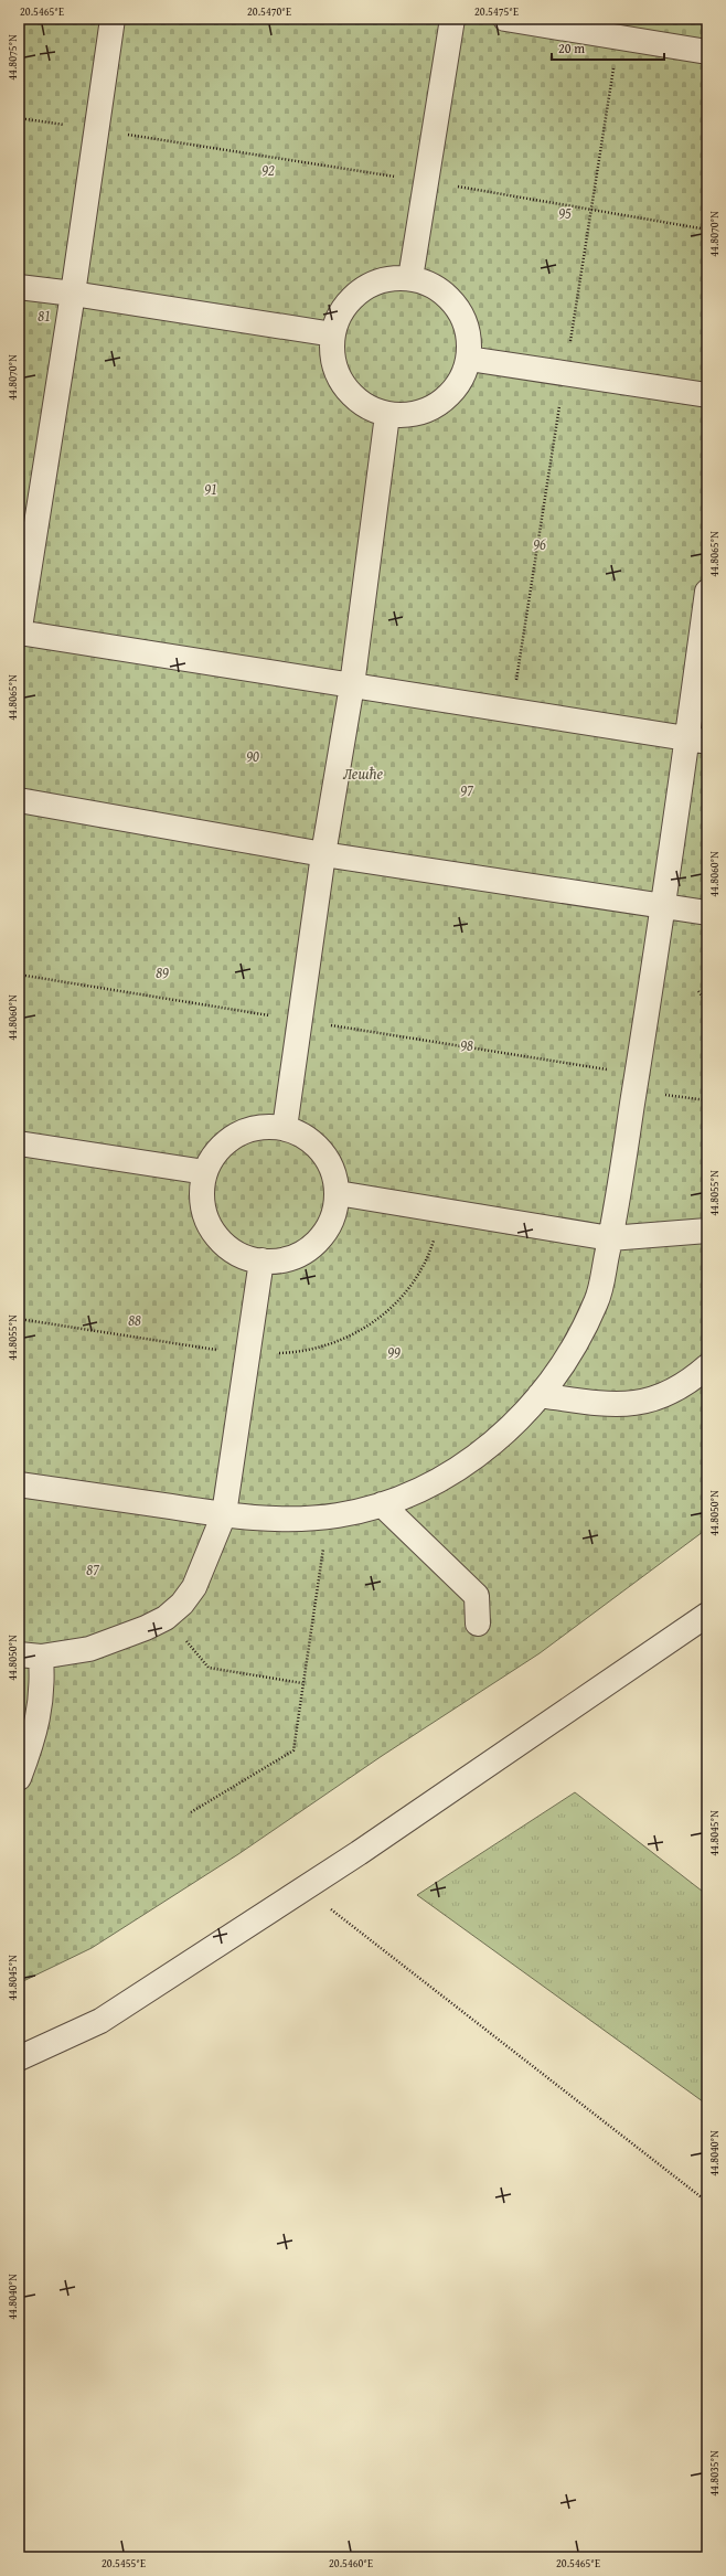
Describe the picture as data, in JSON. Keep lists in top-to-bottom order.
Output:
{
  "parks": [
    "92",
    "95",
    "81",
    "91",
    "96",
    "90",
    "Лешће",
    "97",
    "89",
    "98",
    "88",
    "99",
    "87"
  ],
  "scale_bar": "20 m",
  "coordinates": [
    "20.5465°E",
    "20.5470°E",
    "20.5475°E",
    "44.8075°N",
    "44.8070°N",
    "44.8065°N",
    "44.8060°N",
    "44.8055°N",
    "44.8050°N",
    "44.8045°N",
    "44.8040°N",
    "44.8035°N",
    "20.5455°E",
    "20.5460°E"
  ]
}
